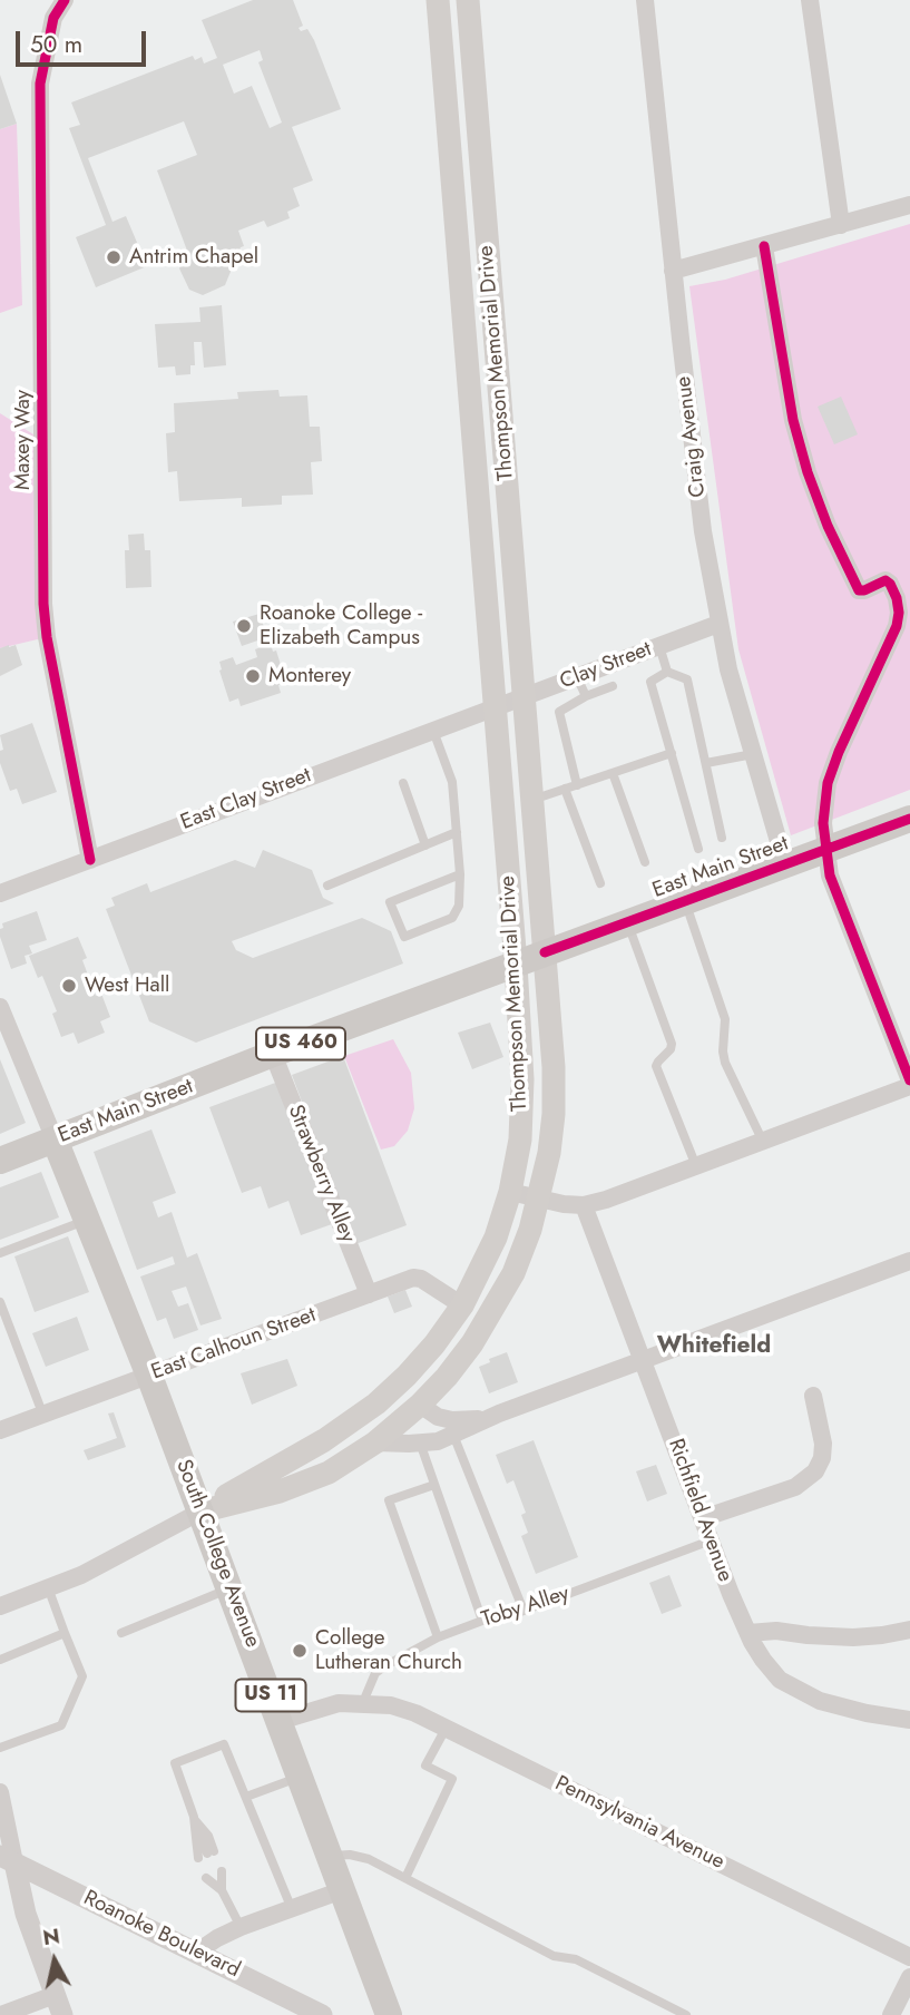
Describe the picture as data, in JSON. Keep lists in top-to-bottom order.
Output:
{
  "streets": {
    "main road": [
      "Thompson Memorial Drive",
      "East Main Street",
      "US 460",
      "South College Avenue",
      "US 11"
    ],
    "street": [
      "Craig Avenue",
      "Maxey Way",
      "Clay Street",
      "East Clay Street",
      "Strawberry Alley",
      "East Calhoun Street",
      "Richfield Avenue",
      "Pennsylvania Avenue",
      "Roanoke Boulevard"
    ],
    "lane": ["Toby Alley"]
  },
  "crossings": [
    ["Thompson Memorial Drive", "Clay Street"],
    ["Thompson Memorial Drive", "East Clay Street"],
    ["Thompson Memorial Drive", "East Main Street"],
    ["Thompson Memorial Drive", "East Calhoun Street"],
    ["Thompson Memorial Drive", "South College Avenue"],
    ["Craig Avenue", "Clay Street"],
    ["Craig Avenue", "East Main Street"],
    ["Maxey Way", "East Clay Street"],
    ["Clay Street", "East Clay Street"],
    ["East Main Street", "Strawberry Alley"],
    ["East Main Street", "South College Avenue"],
    ["Strawberry Alley", "East Calhoun Street"],
    ["East Calhoun Street", "South College Avenue"],
    ["Richfield Avenue", "Toby Alley"],
    ["South College Avenue", "Pennsylvania Avenue"],
    ["Toby Alley", "Pennsylvania Avenue"]
  ],
  "districts": ["Whitefield"],
  "places": [
    "Antrim Chapel",
    "Roanoke College - Elizabeth Campus",
    "Monterey",
    "West Hall",
    "College Lutheran Church"
  ],
  "scale_bar": "50 m",
  "north": "top"
}
